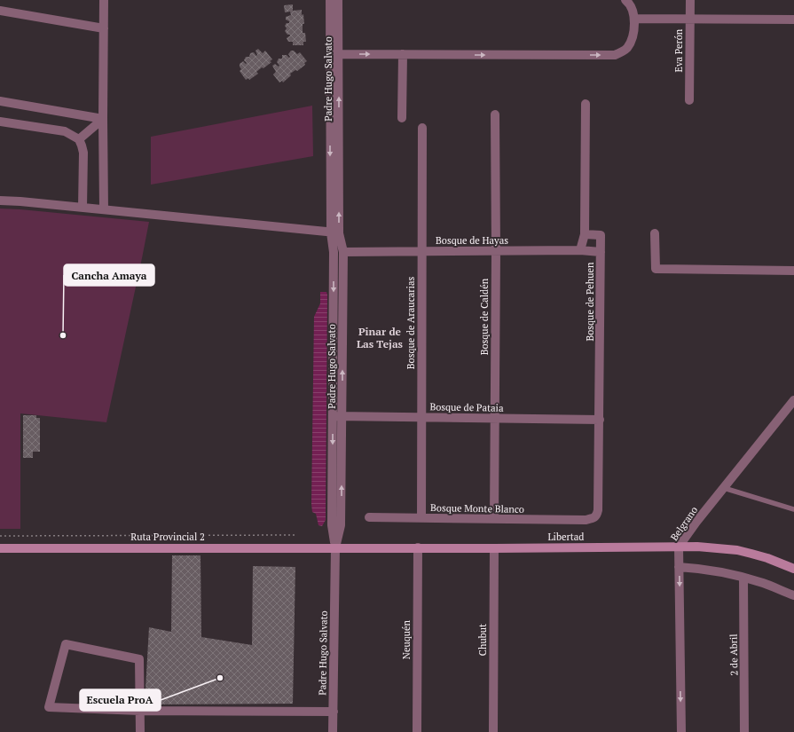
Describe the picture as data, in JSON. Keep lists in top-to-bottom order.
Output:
{
  "streets": {
    "main road": ["Ruta Provincial 2", "Libertad"],
    "street": [
      "Eva Perón",
      "Padre Hugo Salvato",
      "Bosque de Hayas",
      "Bosque de Pehuen",
      "Bosque de Caldén",
      "Bosque de Araucarias",
      "Bosque de Pataia",
      "Bosque Monte Blanco",
      "Belgrano",
      "Neuquén",
      "Chubut",
      "2 de Abril"
    ]
  },
  "crossings": [
    ["Padre Hugo Salvato", "Bosque de Hayas"],
    ["Padre Hugo Salvato", "Bosque de Pataia"],
    ["Padre Hugo Salvato", "Ruta Provincial 2"],
    ["Padre Hugo Salvato", "Libertad"],
    ["Bosque de Hayas", "Bosque de Pehuen"],
    ["Bosque de Hayas", "Bosque de Caldén"],
    ["Bosque de Hayas", "Bosque de Araucarias"],
    ["Bosque de Pehuen", "Bosque de Pataia"],
    ["Bosque de Pehuen", "Bosque Monte Blanco"],
    ["Bosque de Caldén", "Bosque de Pataia"],
    ["Bosque de Caldén", "Bosque Monte Blanco"],
    ["Bosque de Araucarias", "Bosque de Pataia"],
    ["Bosque de Araucarias", "Bosque Monte Blanco"],
    ["Belgrano", "Libertad"],
    ["Ruta Provincial 2", "Libertad"],
    ["Libertad", "Neuquén"],
    ["Libertad", "Chubut"]
  ],
  "one_way": ["Belgrano"],
  "districts": ["Pinar de Las Tejas"],
  "places": ["Cancha Amaya", "Escuela ProA"]
}
